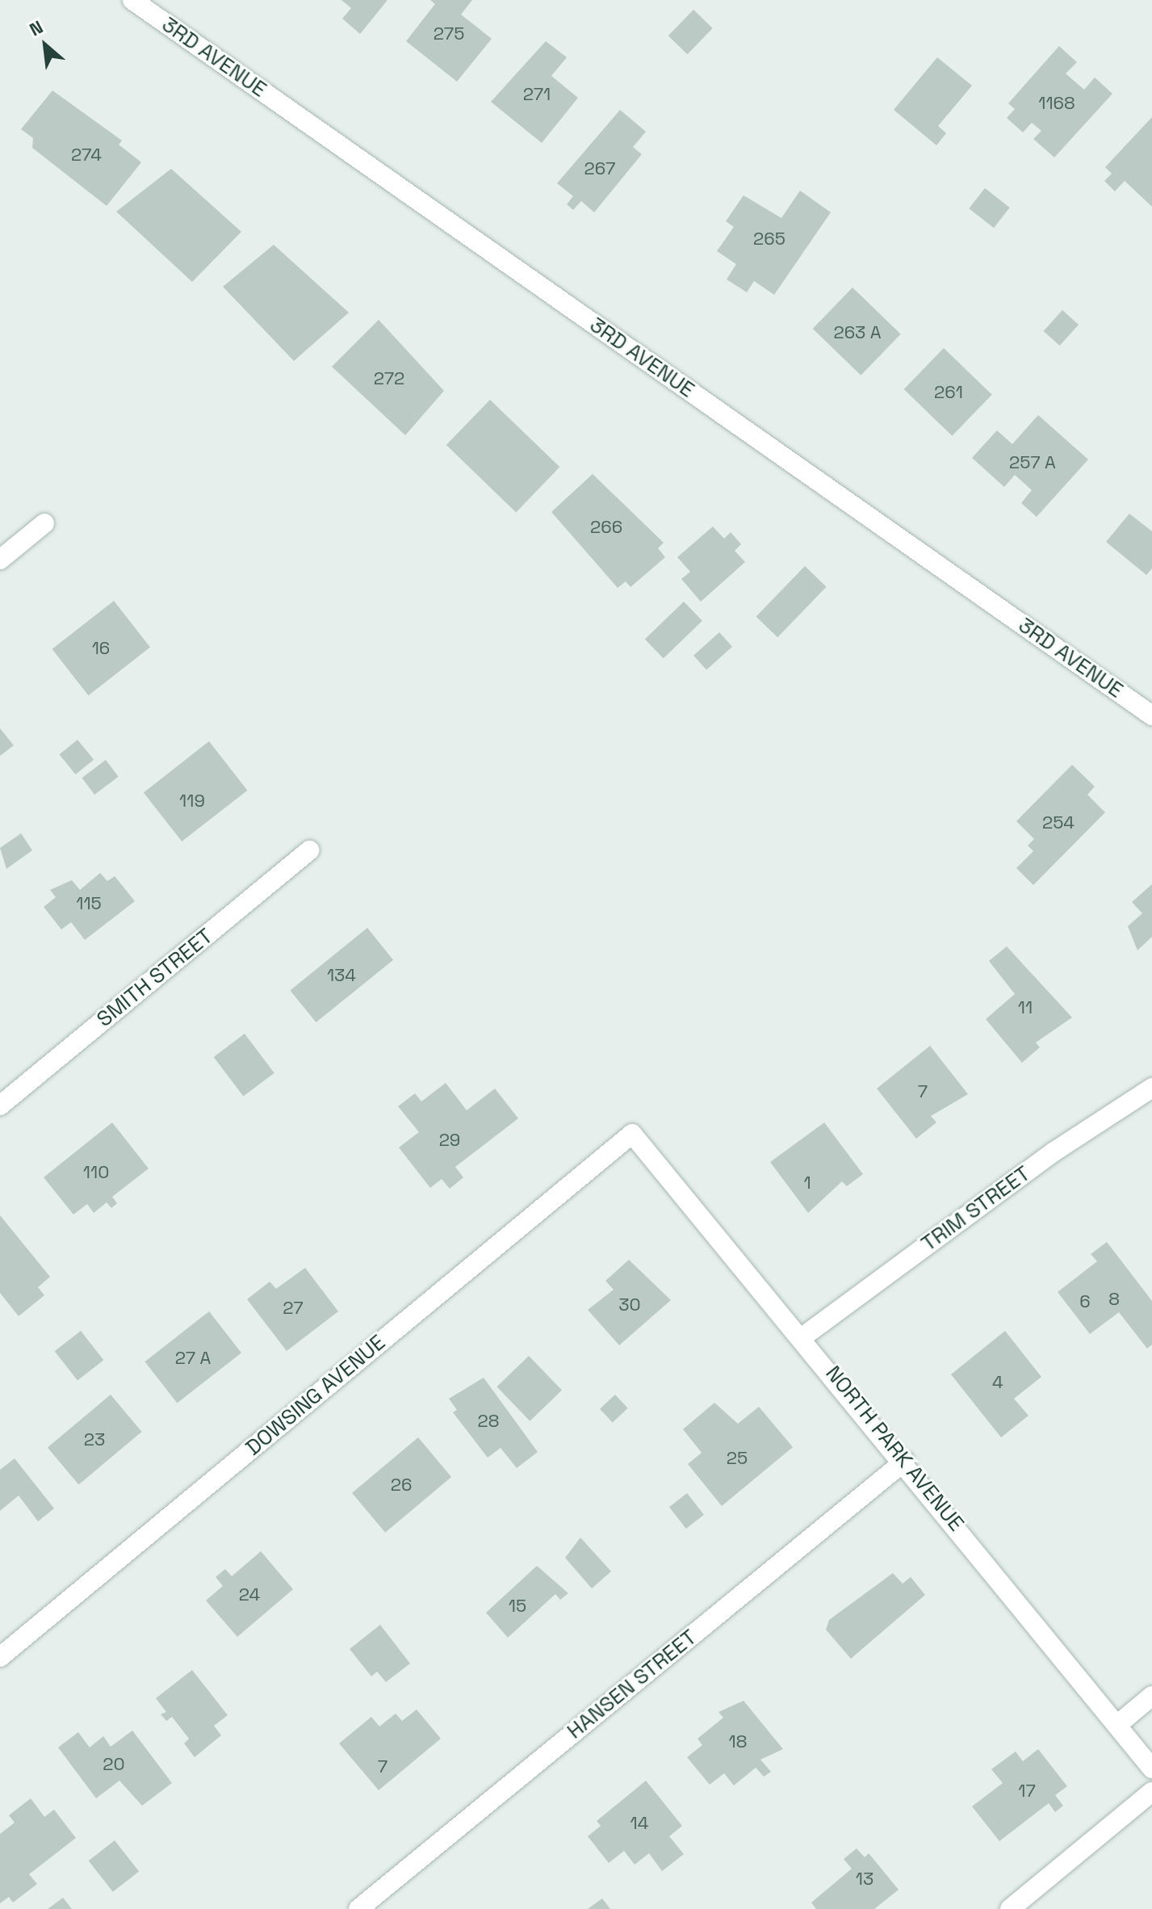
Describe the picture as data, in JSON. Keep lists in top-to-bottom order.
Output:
{
  "streets": {
    "street": [
      "3RD AVENUE",
      "SMITH STREET",
      "TRIM STREET",
      "DOWSING AVENUE",
      "NORTH PARK AVENUE",
      "HANSEN STREET"
    ]
  },
  "crossings": [
    ["TRIM STREET", "NORTH PARK AVENUE"],
    ["DOWSING AVENUE", "NORTH PARK AVENUE"],
    ["NORTH PARK AVENUE", "HANSEN STREET"]
  ],
  "house_numbers": [
    "275",
    "271",
    "1168",
    "274",
    "267",
    "265",
    "263 A",
    "272",
    "261",
    "257 A",
    "266",
    "16",
    "119",
    "254",
    "115",
    "134",
    "11",
    "7",
    "29",
    "110",
    "1",
    "8",
    "6",
    "30",
    "27",
    "27 A",
    "4",
    "28",
    "23",
    "25",
    "26",
    "24",
    "15",
    "18",
    "20",
    "7",
    "17",
    "14",
    "13"
  ],
  "north": "top left"
}
